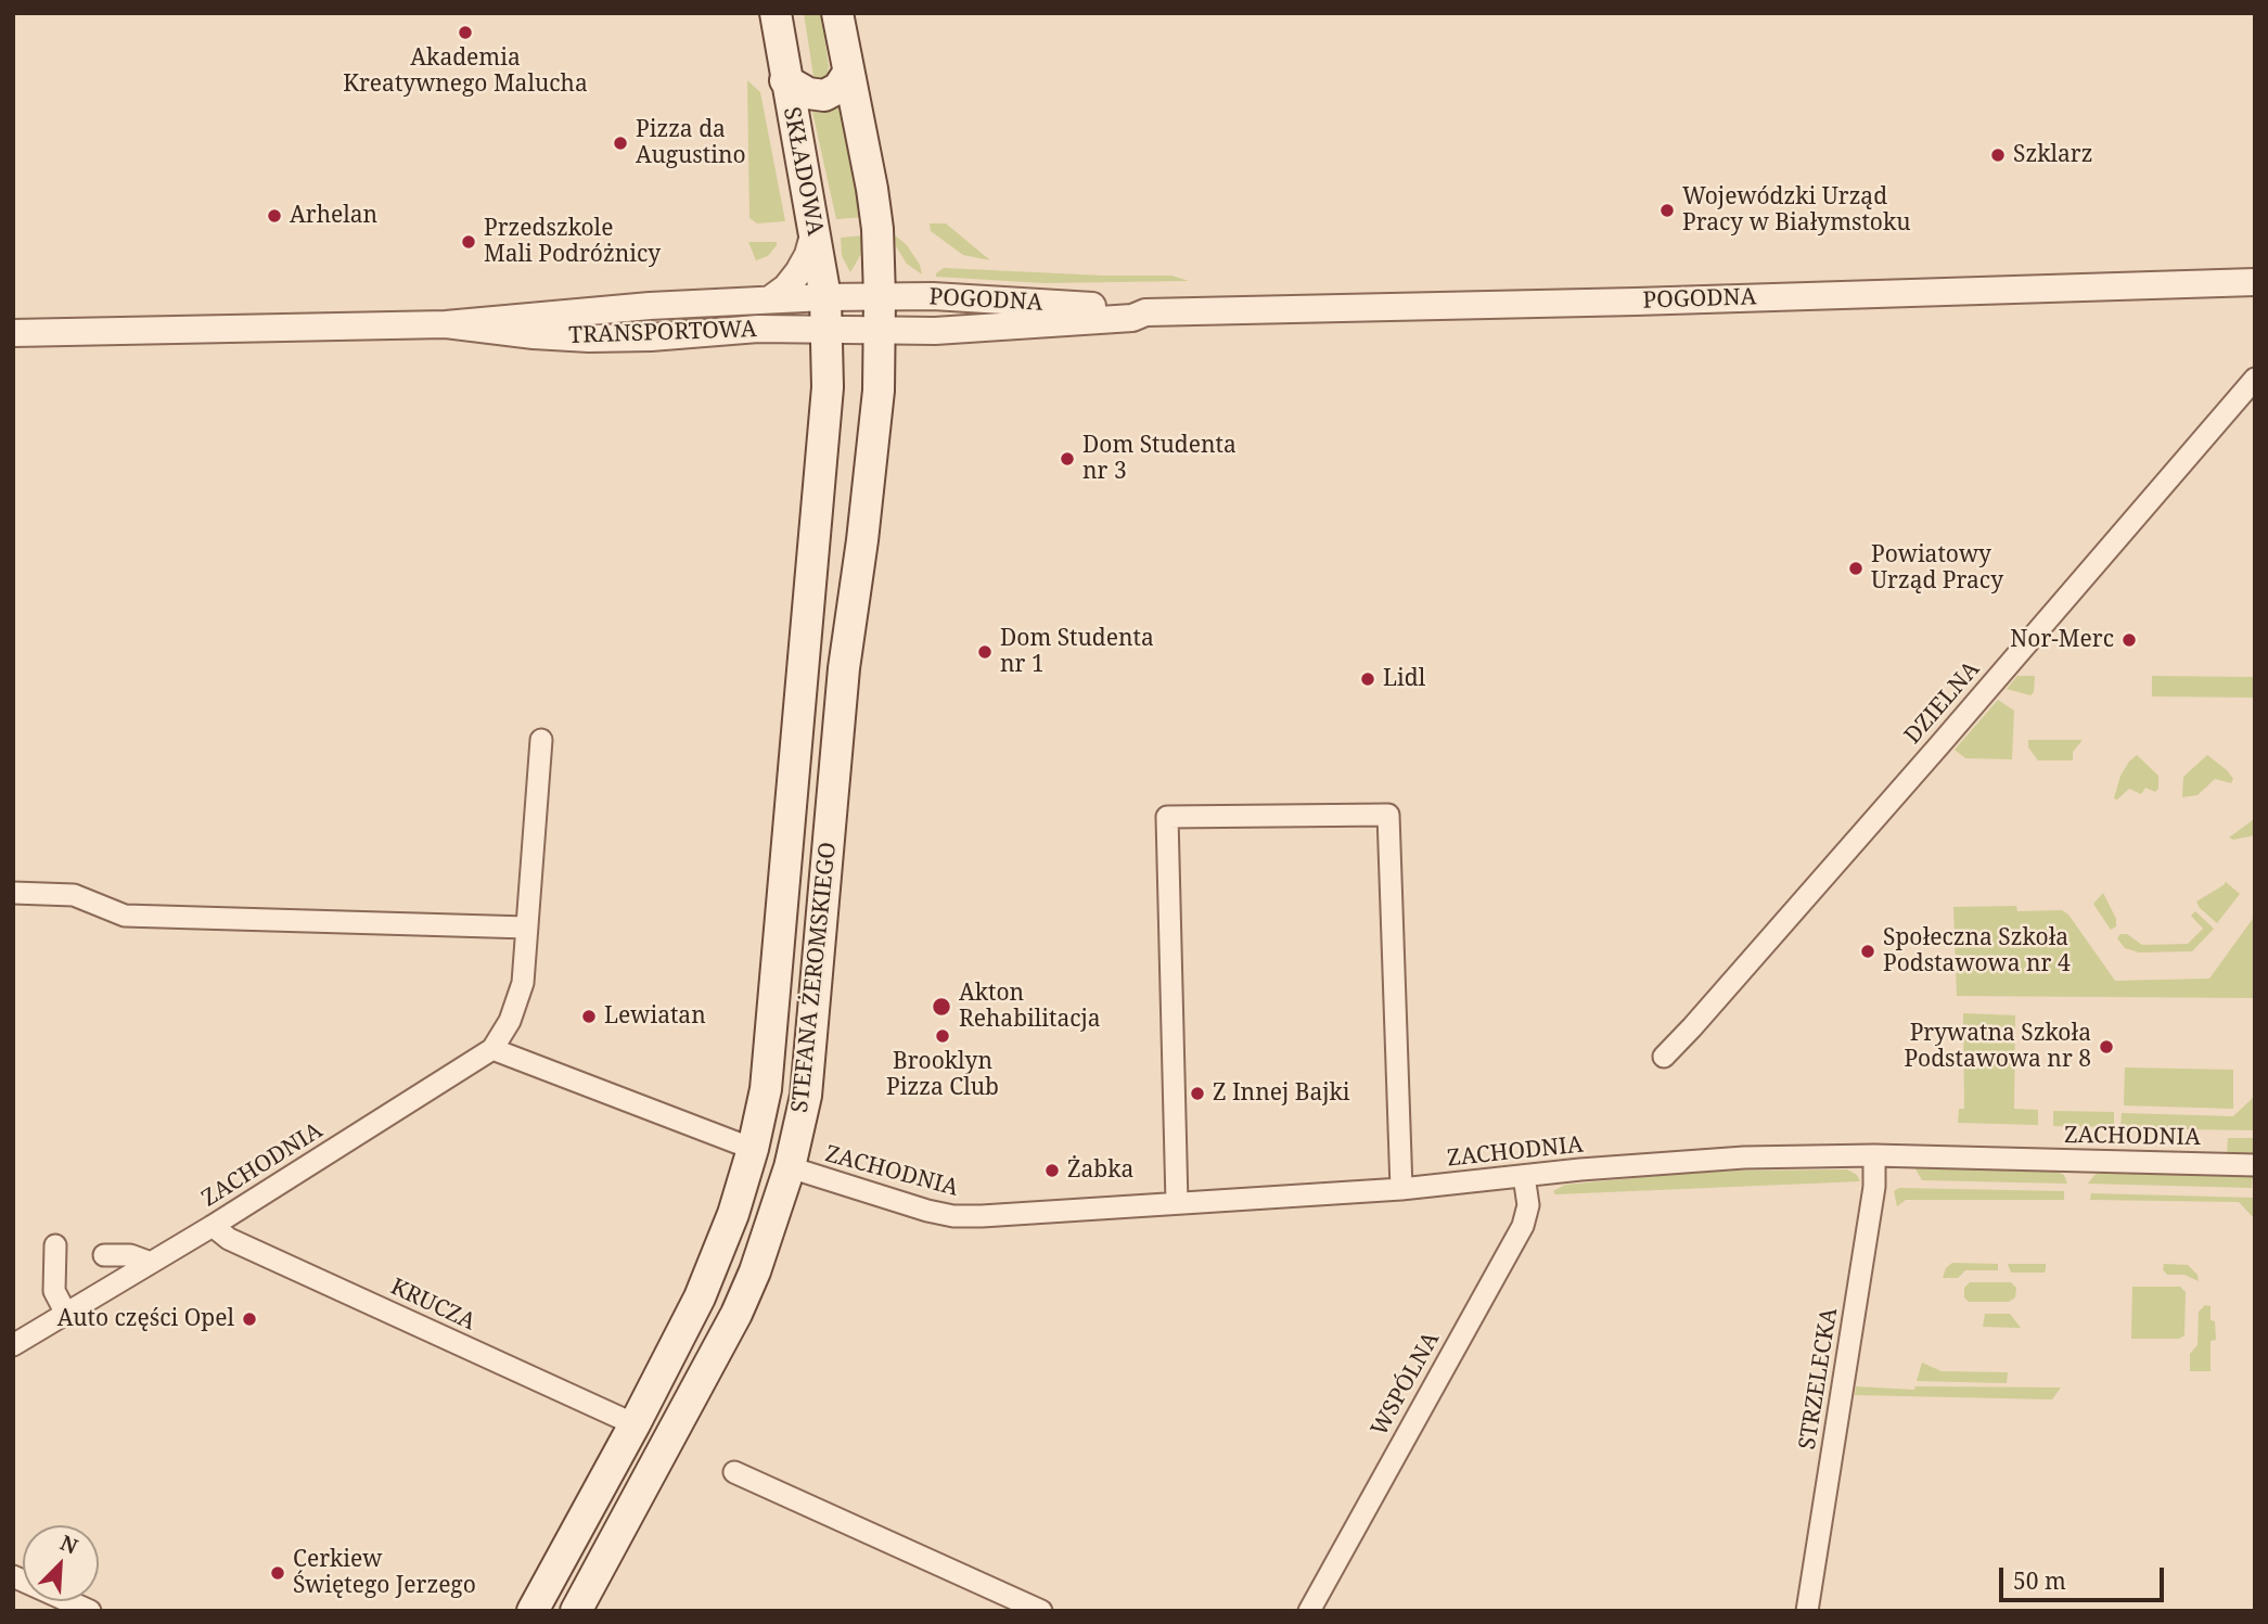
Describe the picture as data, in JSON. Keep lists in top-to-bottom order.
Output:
{
  "streets": {
    "main road": ["SKŁADOWA", "STEFANA ŻEROMSKIEGO"],
    "street": [
      "POGODNA",
      "TRANSPORTOWA",
      "DZIELNA",
      "ZACHODNIA",
      "KRUCZA",
      "STRZELECKA",
      "WSPÓLNA"
    ]
  },
  "crossings": [
    ["SKŁADOWA", "POGODNA"],
    ["SKŁADOWA", "TRANSPORTOWA"],
    ["SKŁADOWA", "STEFANA ŻEROMSKIEGO"],
    ["POGODNA", "TRANSPORTOWA"],
    ["POGODNA", "STEFANA ŻEROMSKIEGO"],
    ["TRANSPORTOWA", "STEFANA ŻEROMSKIEGO"],
    ["STEFANA ŻEROMSKIEGO", "ZACHODNIA"],
    ["STEFANA ŻEROMSKIEGO", "KRUCZA"],
    ["ZACHODNIA", "KRUCZA"],
    ["ZACHODNIA", "STRZELECKA"],
    ["ZACHODNIA", "WSPÓLNA"]
  ],
  "places": [
    "Akademia Kreatywnego Malucha",
    "Pizza da Augustino",
    "Szklarz",
    "Wojewódzki Urząd Pracy w Białymstoku",
    "Arhelan",
    "Przedszkole Mali Podróżnicy",
    "Dom Studenta nr 3",
    "Powiatowy Urząd Pracy",
    "Nor-Merc",
    "Dom Studenta nr 1",
    "Lidl",
    "Społeczna Szkoła Podstawowa nr 4",
    "Akton Rehabilitacja",
    "Lewiatan",
    "Brooklyn Pizza Club",
    "Prywatna Szkoła Podstawowa nr 8",
    "Z Innej Bajki",
    "Żabka",
    "Auto części Opel",
    "Cerkiew Świętego Jerzego"
  ],
  "scale_bar": "50 m",
  "north": "top right"
}
